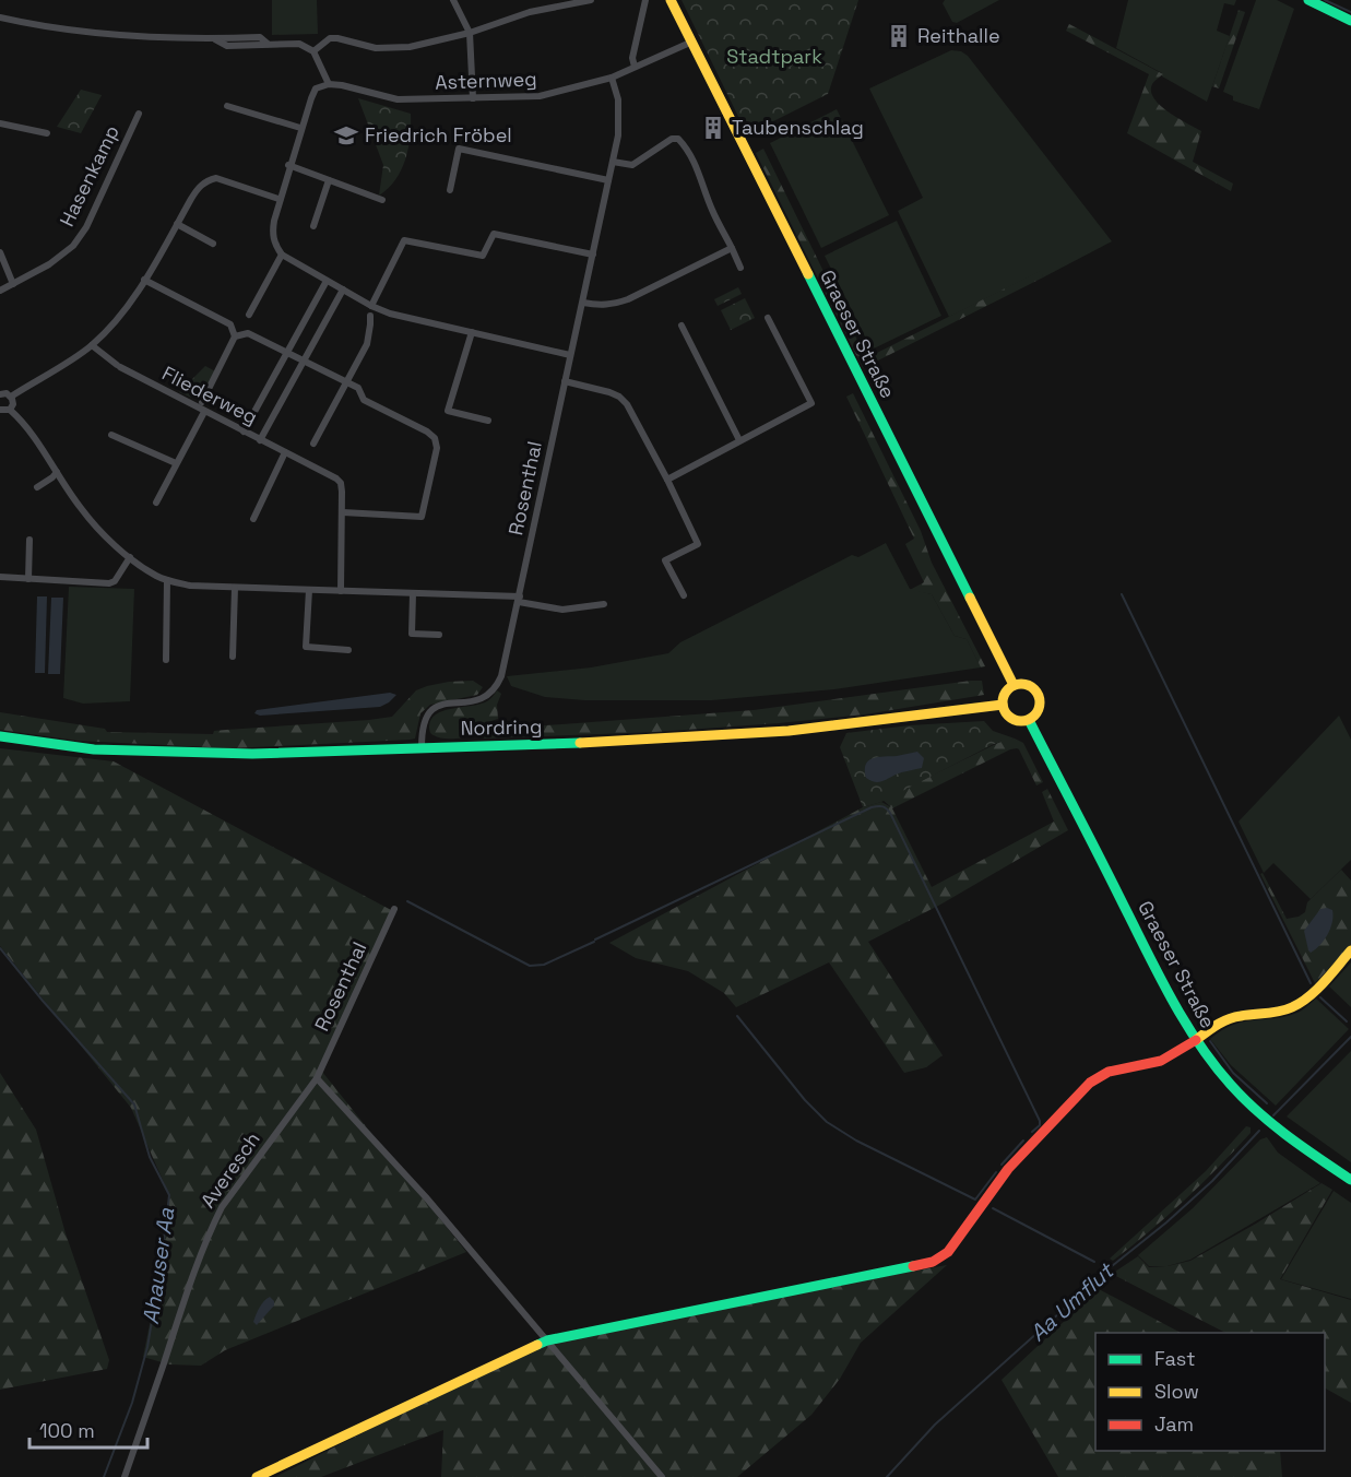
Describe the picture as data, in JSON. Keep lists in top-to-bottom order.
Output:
{
  "streets": {
    "main road": ["Graeser Straße", "Nordring"],
    "street": [
      "Asternweg",
      "Hasenkamp",
      "Fliederweg",
      "Rosenthal",
      "Averesch"
    ]
  },
  "crossings": [
    ["Asternweg", "Graeser Straße"],
    ["Asternweg", "Rosenthal"],
    ["Graeser Straße", "Nordring"],
    ["Rosenthal", "Nordring"],
    ["Rosenthal", "Averesch"]
  ],
  "water": ["Ahauser Aa", "Aa Umflut"],
  "parks": ["Stadtpark"],
  "places": {
    "building": ["Reithalle", "Taubenschlag"],
    "school or university": ["Friedrich Fröbel"]
  },
  "legend": ["Fast", "Slow", "Jam"],
  "scale_bar": "100 m"
}
